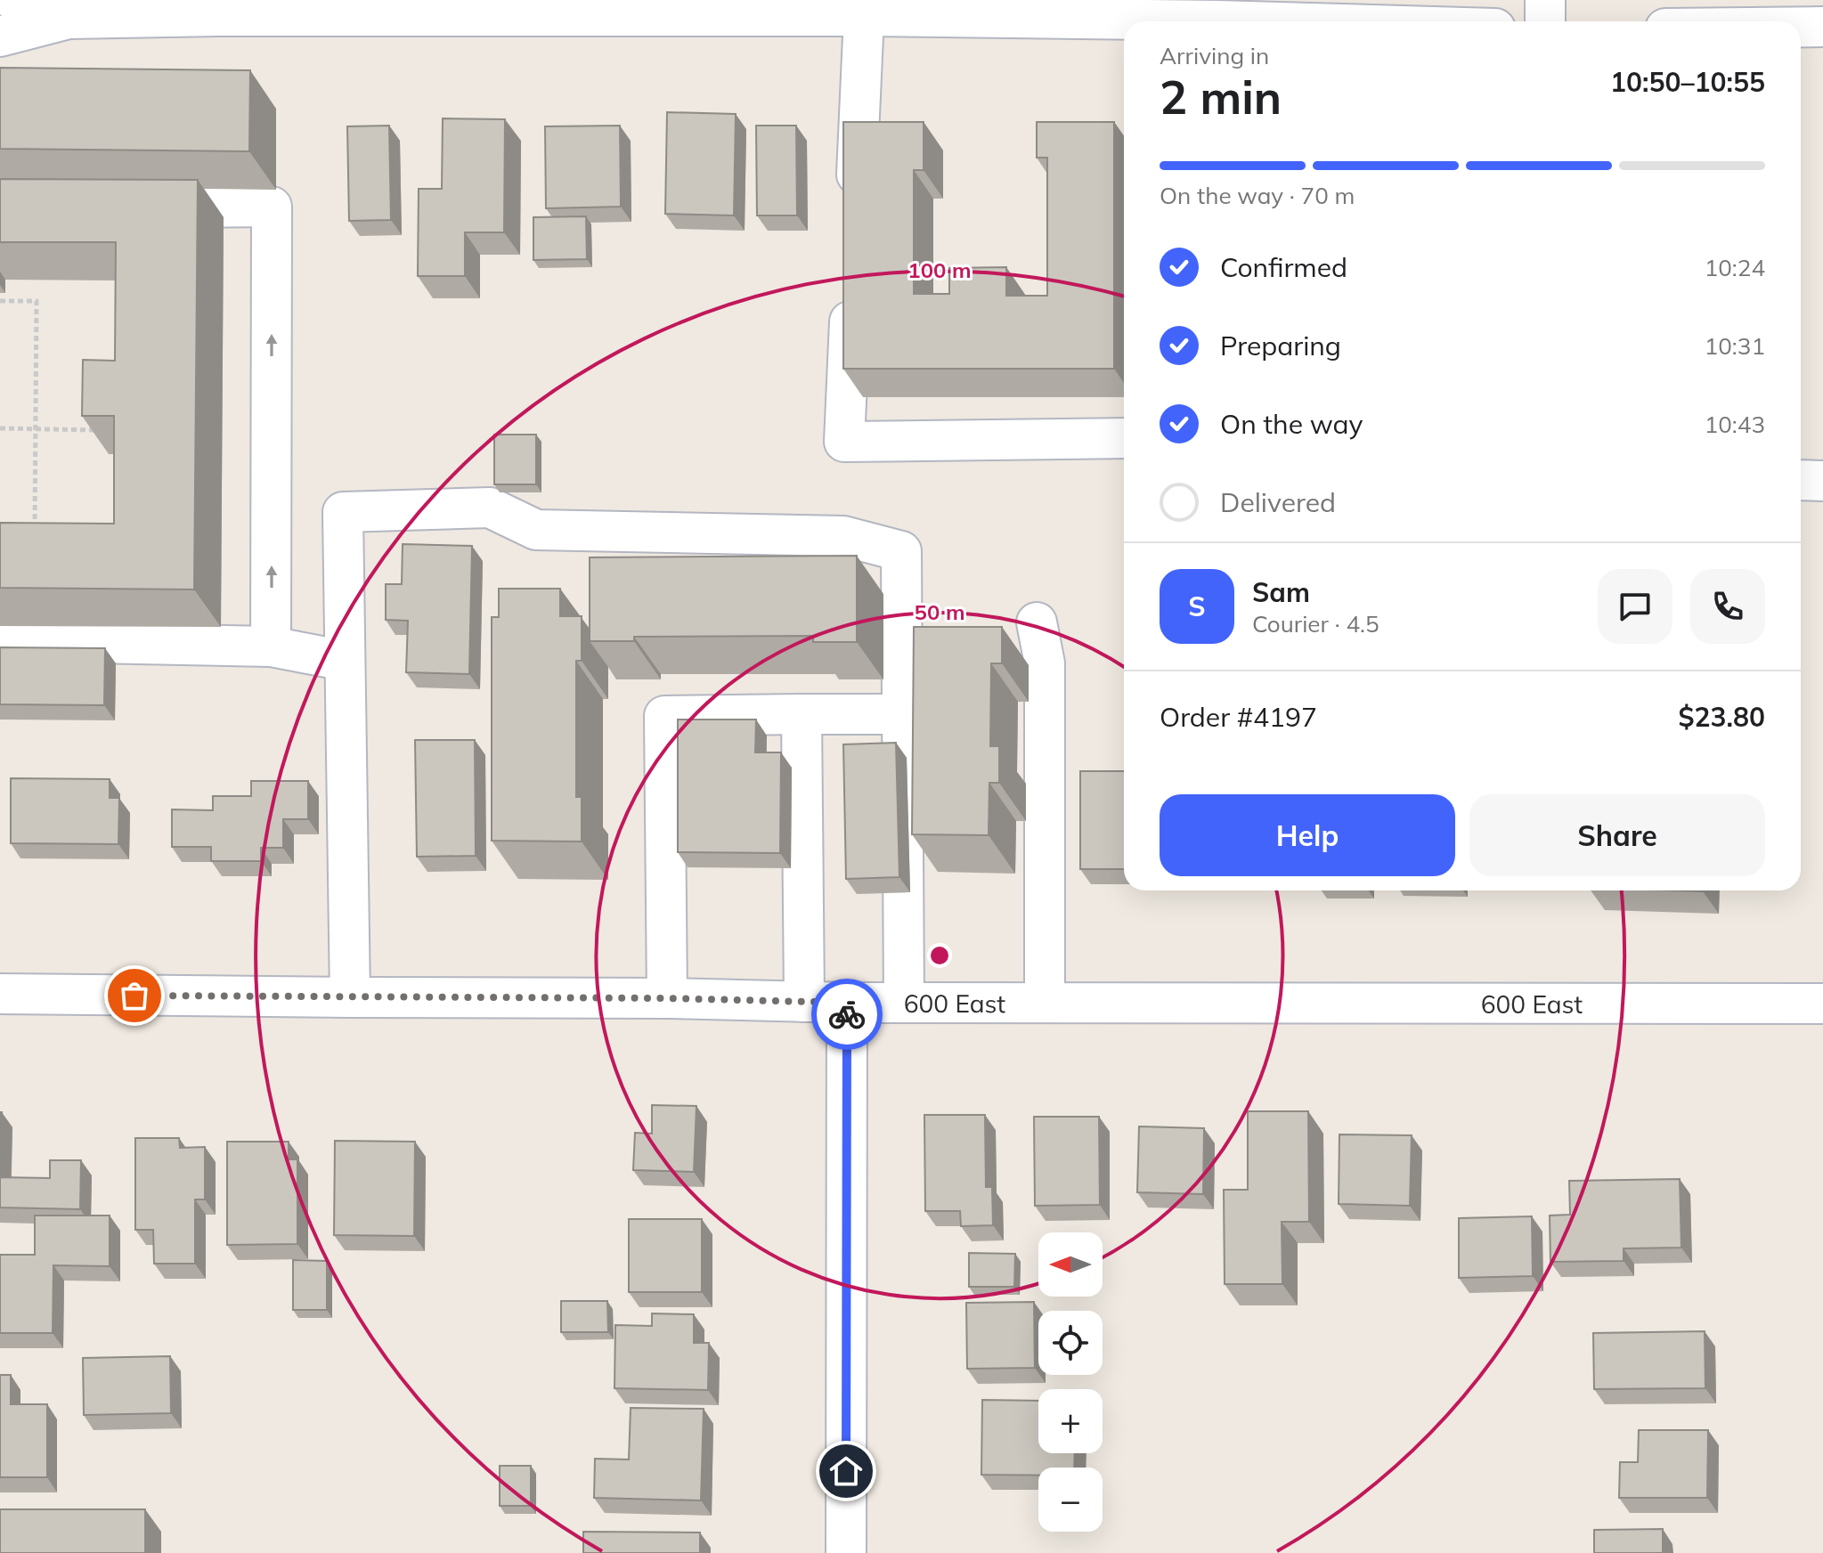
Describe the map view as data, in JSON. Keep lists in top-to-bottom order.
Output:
{
  "streets": {
    "street": ["600 East"]
  },
  "north": "left",
  "page": {
    "heading": ["2 min", "Arriving in", "10:50–10:55"],
    "panel": [
      "Sam",
      "Courier · 4.5",
      "Order #4197",
      "$23.80"
    ],
    "bar": "On the way · 70 m",
    "list": [
      ["Confirmed", "10:24"],
      ["Preparing", "10:31"],
      ["On the way", "10:43"],
      "Delivered"
    ],
    "round": "S",
    "buttons": ["Help", "Share"],
    "map_buttons": ["+", "−"]
  },
  "rings": ["100 m", "50 m"]
}
